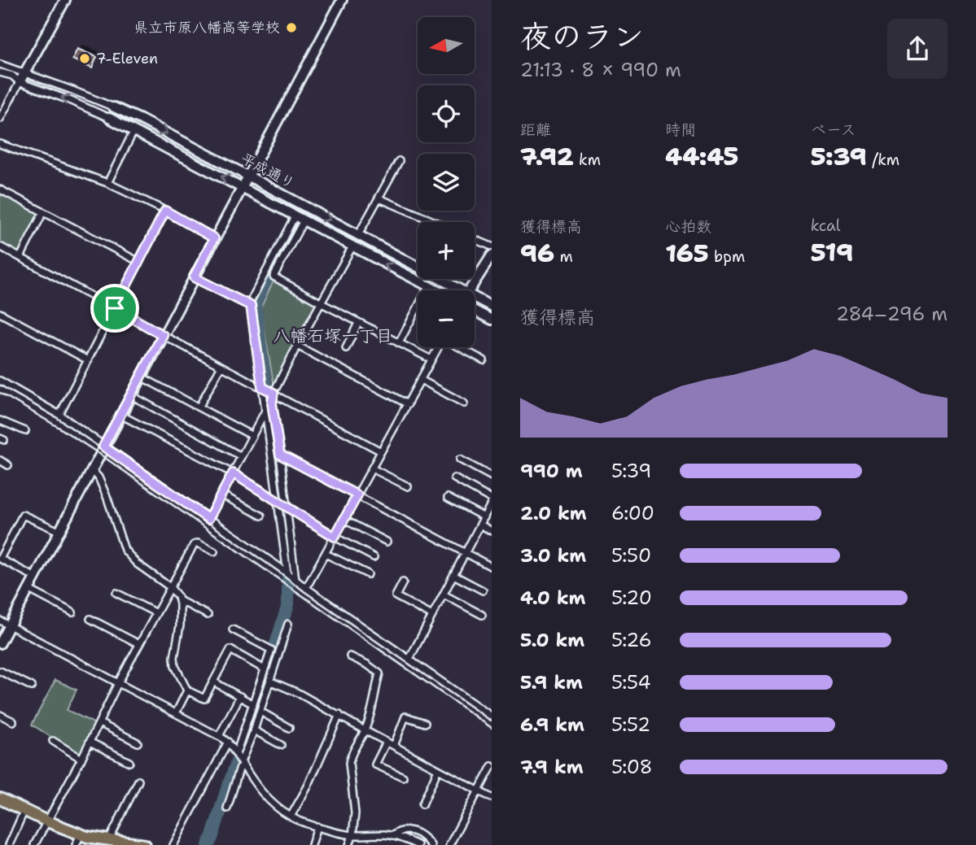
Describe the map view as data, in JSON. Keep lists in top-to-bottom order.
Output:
{
  "streets": {
    "street": ["平成通り"]
  },
  "districts": ["八幡石塚一丁目"],
  "places": ["県立市原八幡高等学校", "7-Eleven"],
  "north": "left",
  "page": {
    "heading": ["夜のラン", "21:13 · 8 × 990 m"],
    "map_buttons": ["+", "−"],
    "stats": [
      ["距離", "7.92 km"],
      ["時間", "44:45"],
      ["ペース", "5:39 /km"],
      ["獲得標高", "96 m"],
      ["心拍数", "165 bpm"],
      ["kcal", "519"]
    ],
    "chart": ["獲得標高", "284–296 m"],
    "list": [
      {
        "name": "990 m",
        "note": "5:39"
      },
      {
        "name": "2.0 km",
        "note": "6:00"
      },
      {
        "name": "3.0 km",
        "note": "5:50"
      },
      {
        "name": "4.0 km",
        "note": "5:20"
      },
      {
        "name": "5.0 km",
        "note": "5:26"
      },
      {
        "name": "5.9 km",
        "note": "5:54"
      },
      {
        "name": "6.9 km",
        "note": "5:52"
      },
      {
        "name": "7.9 km",
        "note": "5:08"
      }
    ]
  }
}
